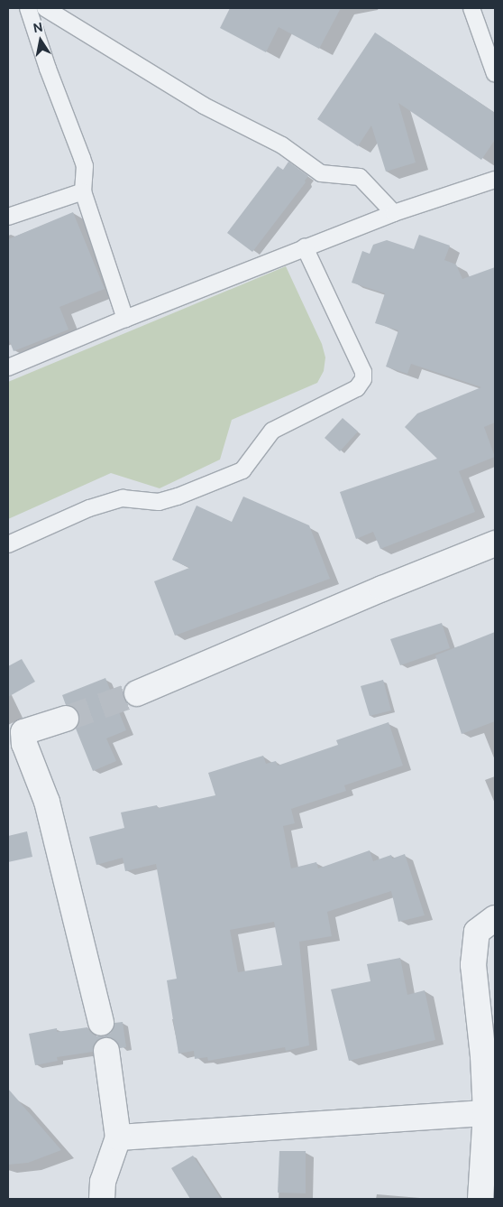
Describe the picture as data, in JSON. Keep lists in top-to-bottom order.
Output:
{
  "north": "top"
}
